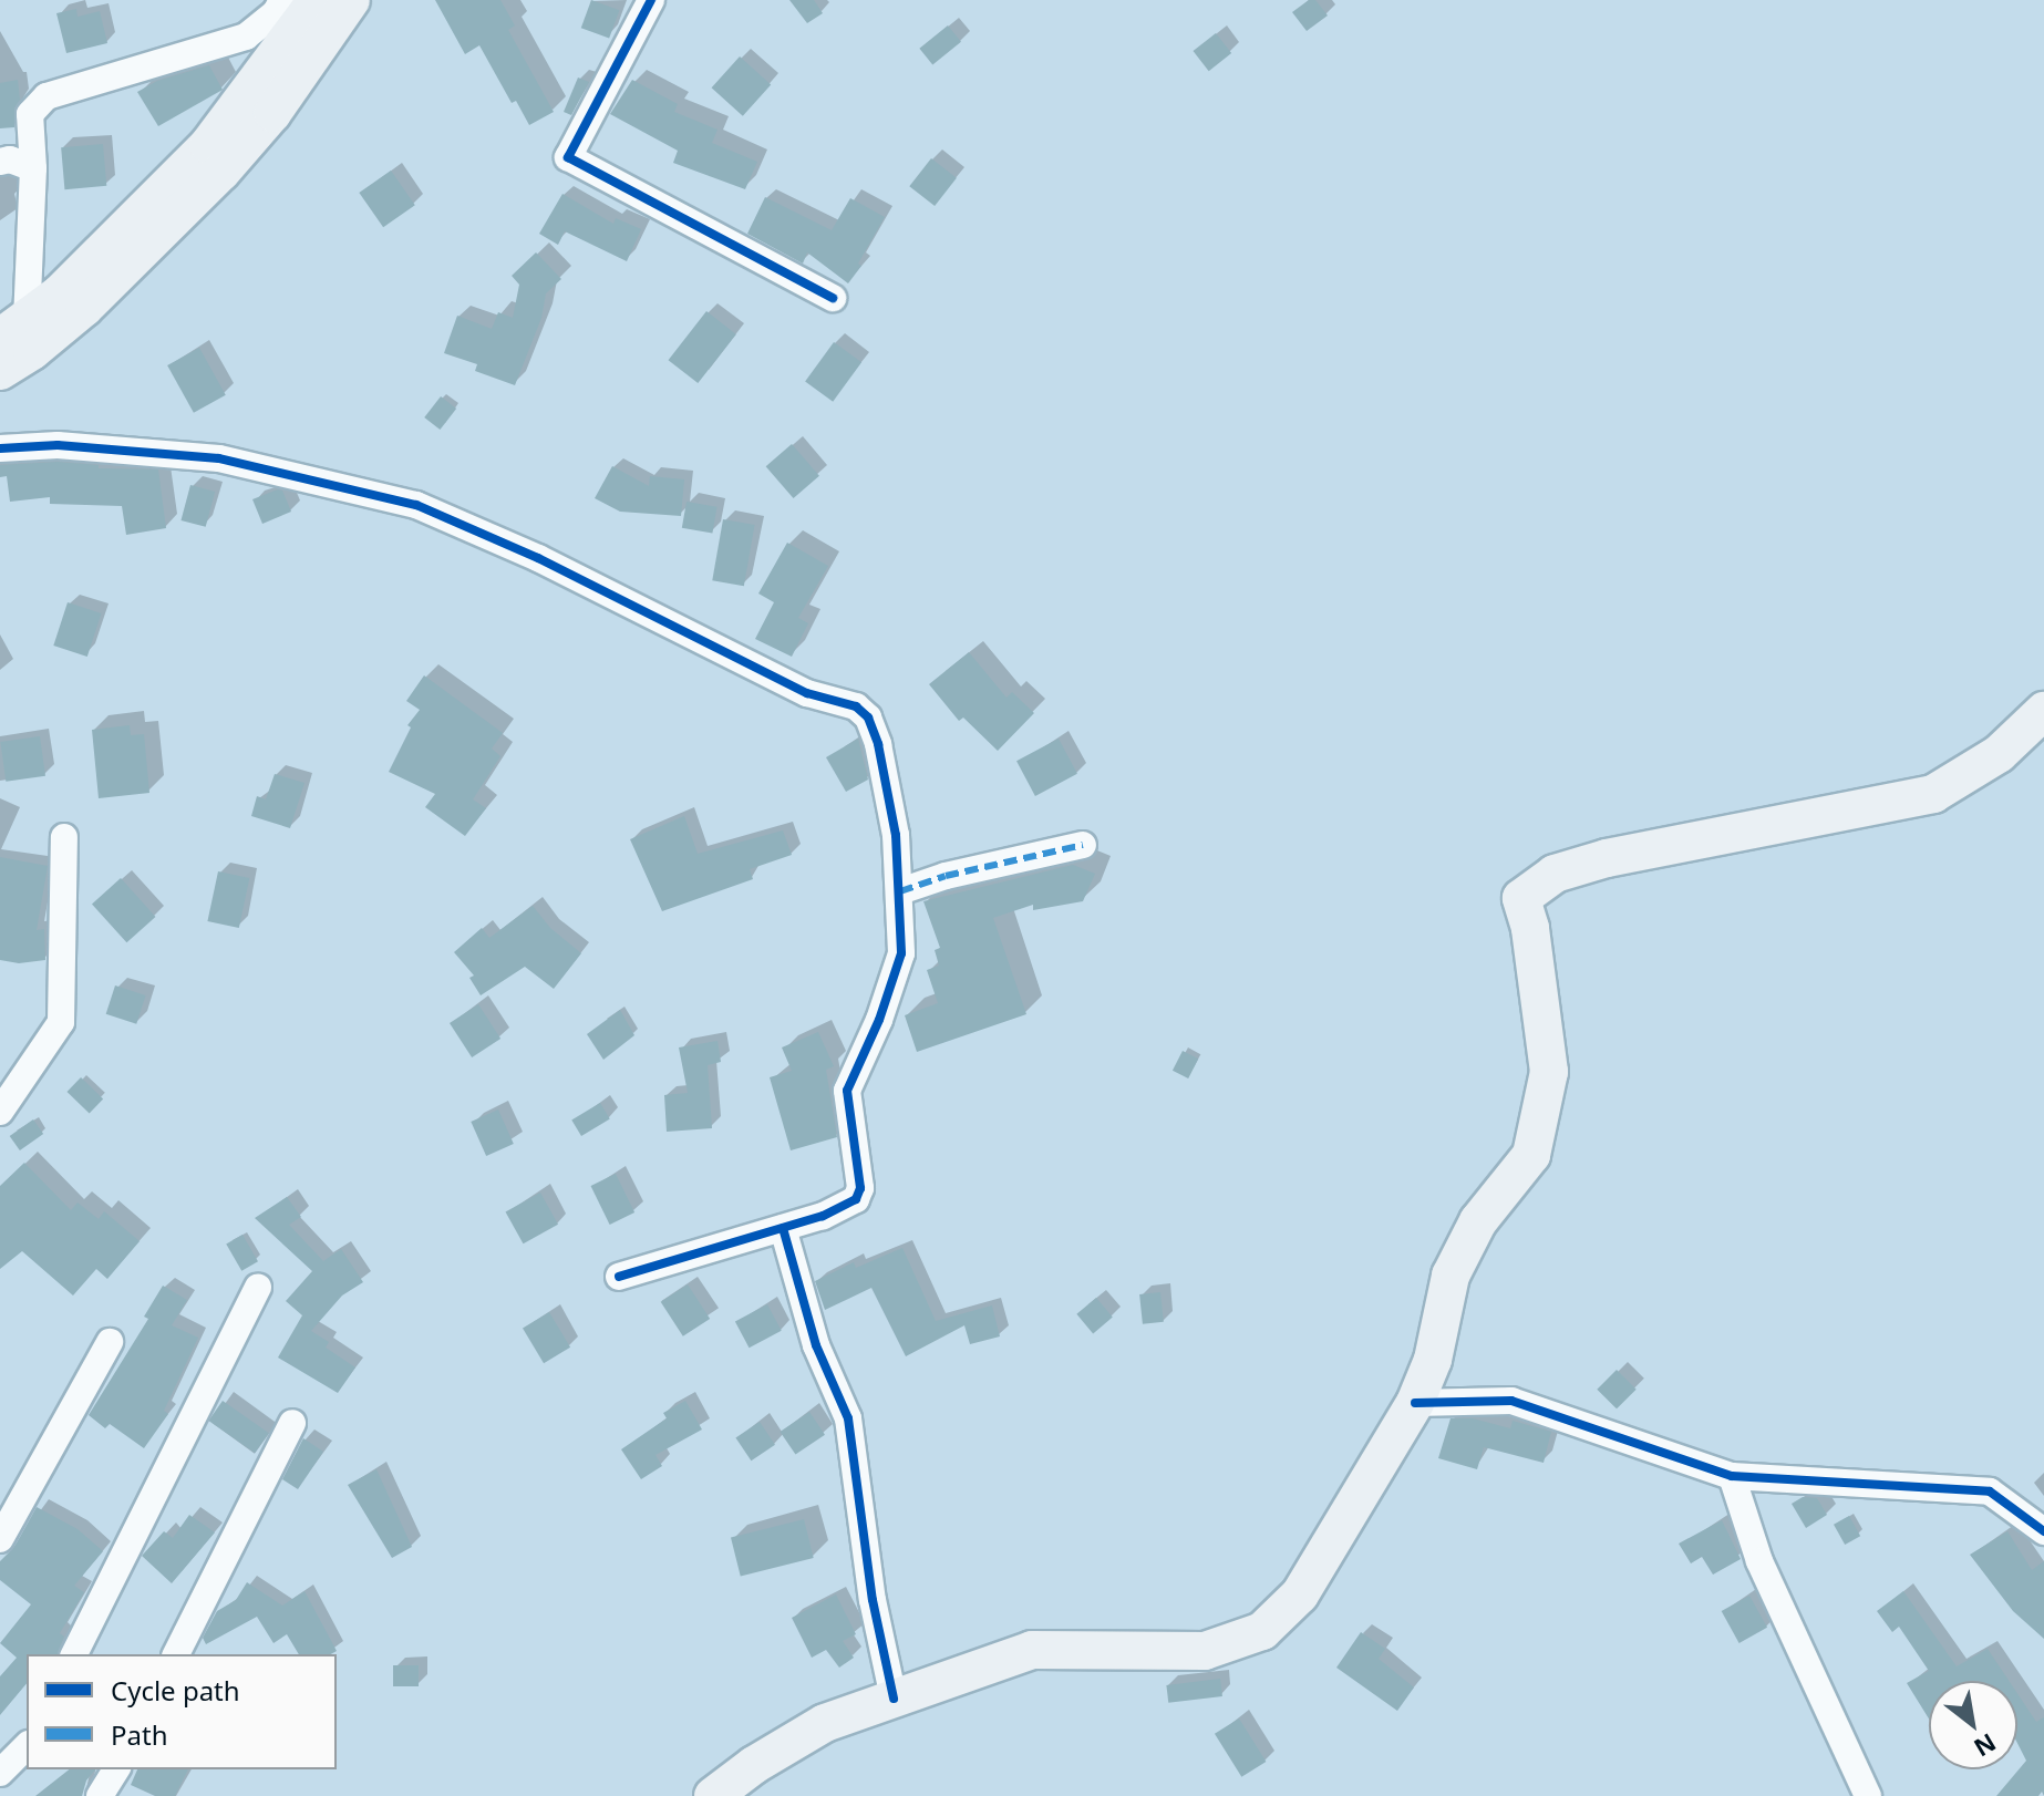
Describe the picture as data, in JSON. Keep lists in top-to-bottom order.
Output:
{
  "legend": ["Cycle path", "Path"],
  "north": "bottom right"
}
